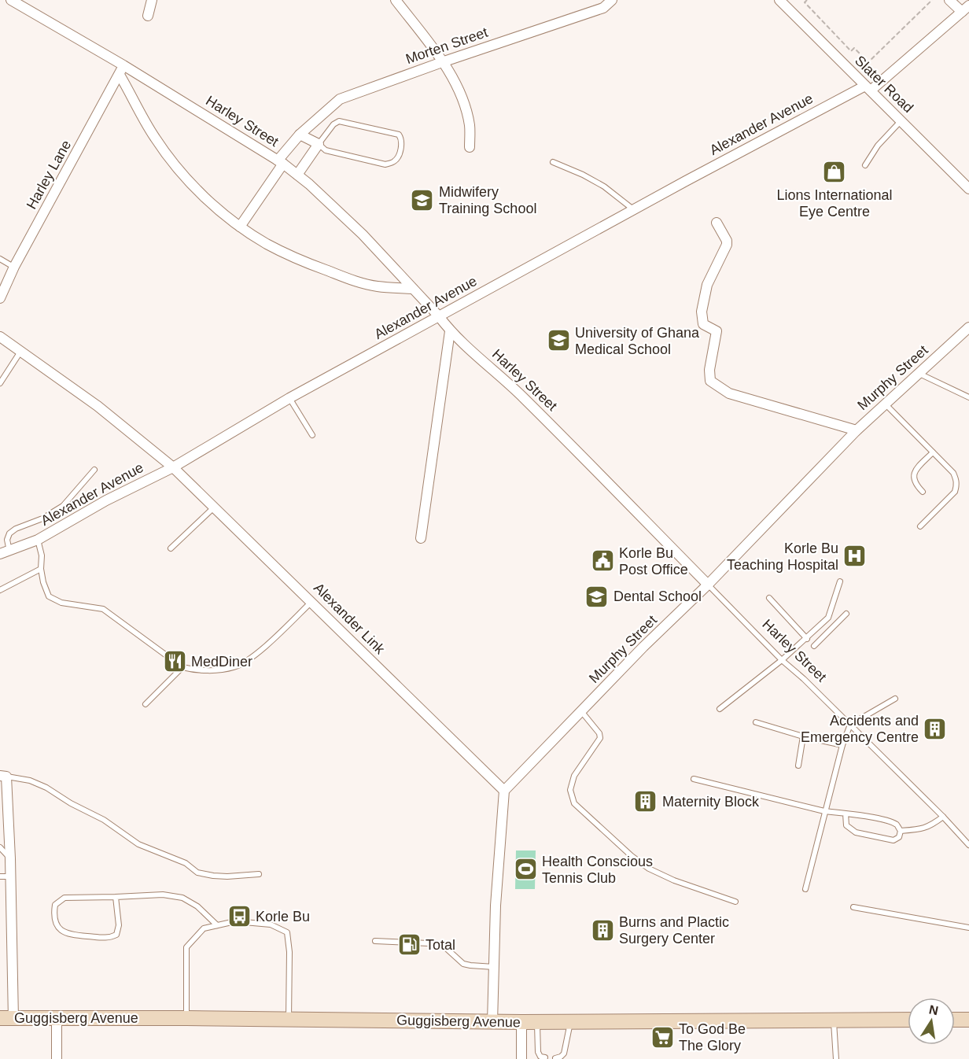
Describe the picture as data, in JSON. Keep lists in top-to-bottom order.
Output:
{
  "streets": {
    "main road": ["Guggisberg Avenue"],
    "street": [
      "Morten Street",
      "Slater Road",
      "Harley Street",
      "Alexander Avenue",
      "Harley Lane",
      "Murphy Street",
      "Alexander Link"
    ]
  },
  "crossings": [
    ["Morten Street", "Harley Street"],
    ["Slater Road", "Alexander Avenue"],
    ["Harley Street", "Alexander Avenue"],
    ["Harley Street", "Harley Lane"],
    ["Harley Street", "Murphy Street"],
    ["Alexander Avenue", "Alexander Link"],
    ["Murphy Street", "Alexander Link"]
  ],
  "places": {
    "shop": ["Lions International Eye Centre"],
    "school or university": ["Midwifery Training School", "University of Ghana Medical School", "Dental School"],
    "hospital": ["Korle Bu Teaching Hospital"],
    "public building": ["Korle Bu Post Office"],
    "restaurant": ["MedDiner"],
    "building": ["Accidents and Emergency Centre", "Maternity Block", "Burns and Plactic Surgery Center"],
    "sports": ["Health Conscious Tennis Club"],
    "bus stop": ["Korle Bu"],
    "fuel station": ["Total"],
    "supermarket": ["To God Be The Glory"]
  },
  "north": "top"
}
